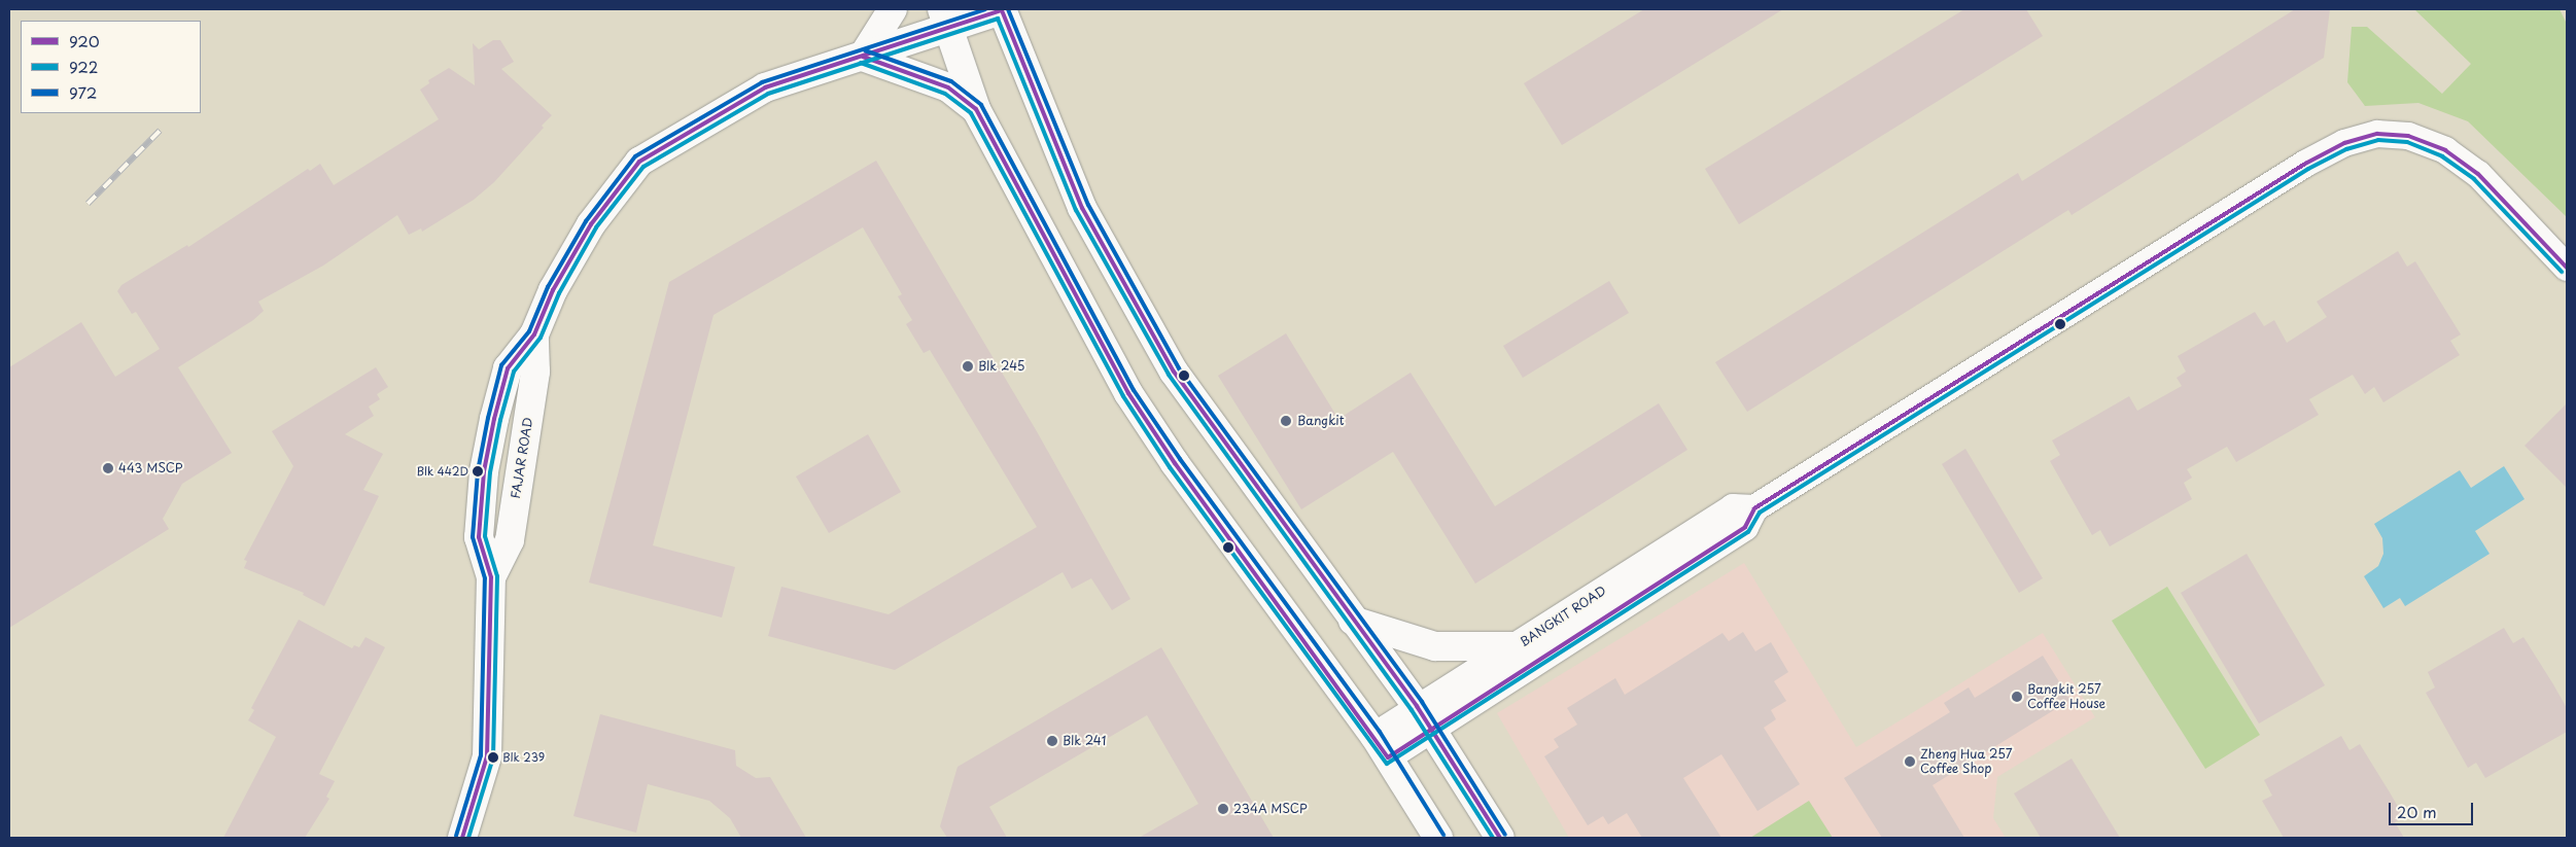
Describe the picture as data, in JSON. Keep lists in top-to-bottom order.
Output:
{
  "streets": {
    "main road": ["FAJAR ROAD"],
    "street": ["BANGKIT ROAD"]
  },
  "places": [
    "Blk 245",
    "Bangkit",
    "443 MSCP",
    "Blk 442D",
    "Bangkit 257 Coffee House",
    "Blk 241",
    "Blk 239",
    "Zheng Hua 257 Coffee Shop",
    "234A MSCP"
  ],
  "lines": ["transit line 972", "transit line 920", "transit line 922"],
  "legend": ["920", "922", "972"],
  "scale_bar": "20 m"
}
